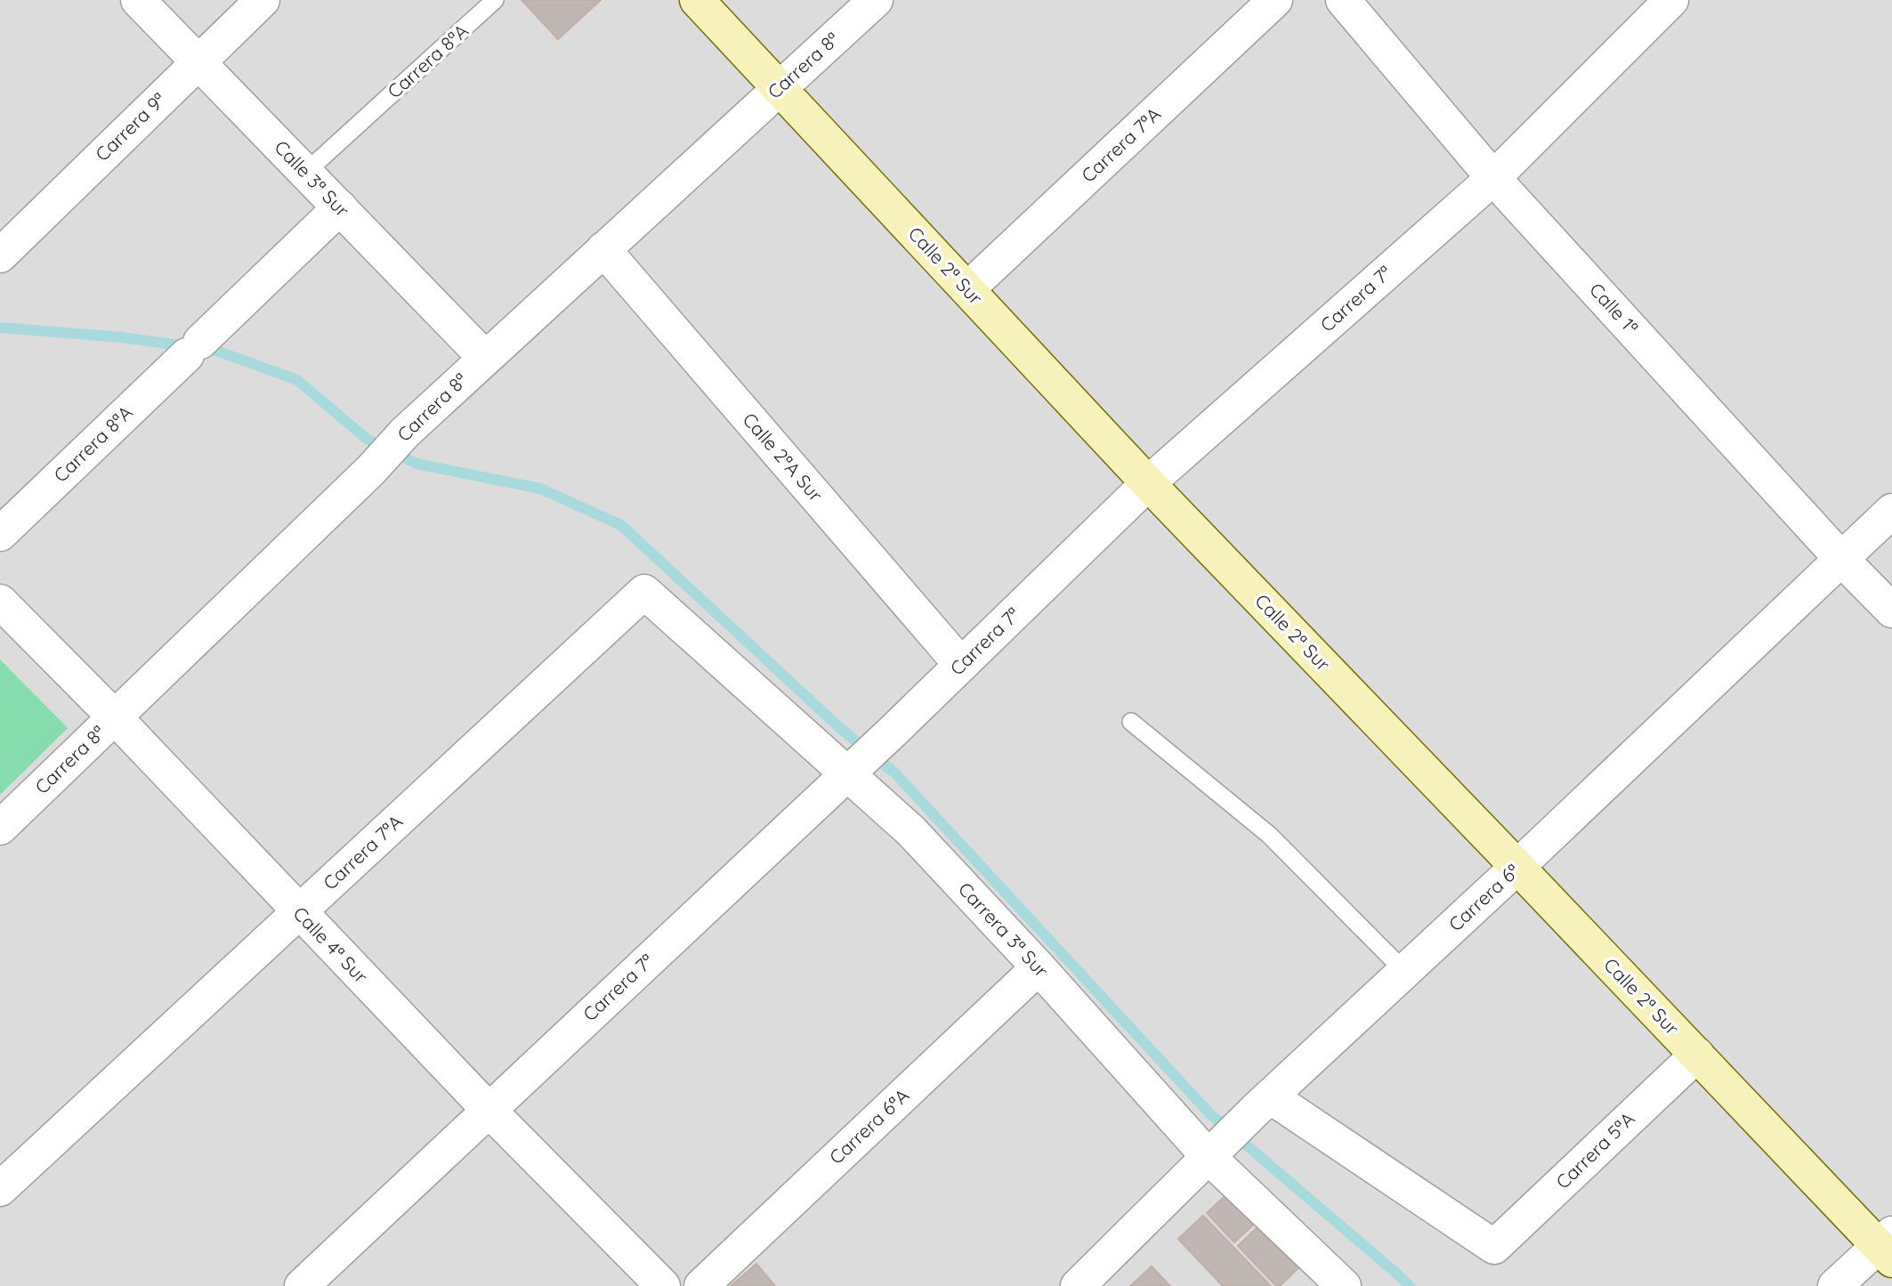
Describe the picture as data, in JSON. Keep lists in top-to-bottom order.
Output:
{
  "streets": {
    "street": [
      "Carrera 8ªA",
      "Carrera 8ª",
      "Carrera 9ª",
      "Carrera 7ªA",
      "Calle 3ª Sur",
      "Calle 2ª Sur",
      "Carrera 7ª",
      "Calle 1ª",
      "Calle 2ªA Sur",
      "Carrera 6ª",
      "Carrera 3ª Sur",
      "Calle 4ª Sur",
      "Carrera 6ªA",
      "Carrera 5ªA"
    ]
  },
  "crossings": [
    ["Carrera 8ªA", "Calle 3ª Sur"],
    ["Carrera 8ª", "Calle 3ª Sur"],
    ["Carrera 8ª", "Calle 2ª Sur"],
    ["Carrera 8ª", "Calle 2ªA Sur"],
    ["Carrera 8ª", "Calle 4ª Sur"],
    ["Carrera 9ª", "Calle 3ª Sur"],
    ["Carrera 7ªA", "Calle 2ª Sur"],
    ["Carrera 7ªA", "Carrera 3ª Sur"],
    ["Carrera 7ªA", "Calle 4ª Sur"],
    ["Calle 2ª Sur", "Carrera 7ª"],
    ["Calle 2ª Sur", "Carrera 6ª"],
    ["Calle 2ª Sur", "Carrera 5ªA"],
    ["Carrera 7ª", "Calle 1ª"],
    ["Carrera 7ª", "Calle 2ªA Sur"],
    ["Carrera 7ª", "Carrera 3ª Sur"],
    ["Carrera 7ª", "Calle 4ª Sur"],
    ["Calle 1ª", "Carrera 6ª"],
    ["Carrera 6ª", "Carrera 3ª Sur"],
    ["Carrera 6ª", "Carrera 5ªA"],
    ["Carrera 3ª Sur", "Carrera 6ªA"]
  ]
}
